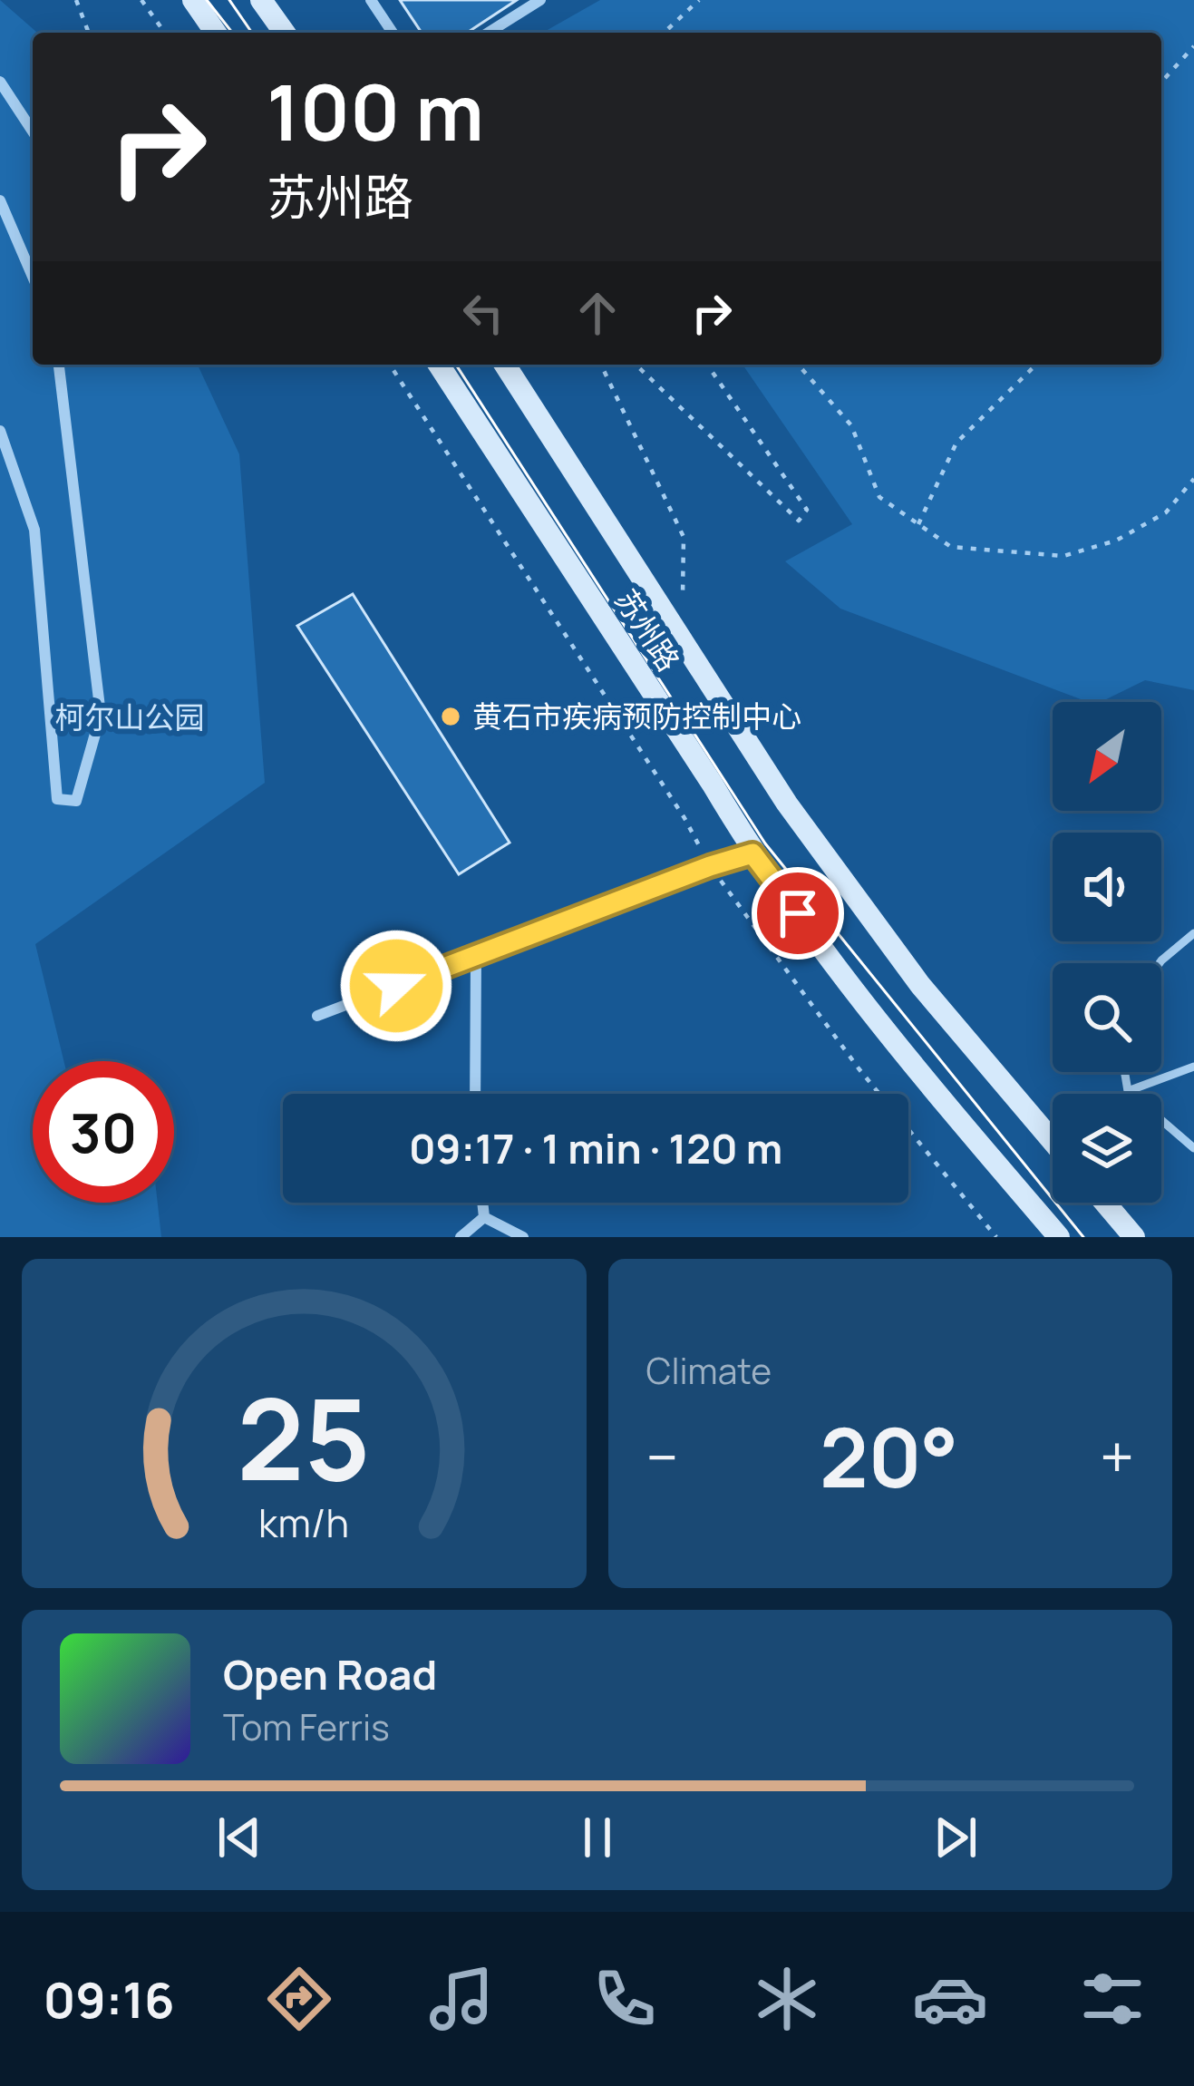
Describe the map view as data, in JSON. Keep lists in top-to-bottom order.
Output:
{
  "streets": {
    "main road": ["苏州路"]
  },
  "parks": ["柯尔山公园"],
  "places": ["黄石市疾病预防控制中心"],
  "north": "bottom left",
  "page": {
    "turn": ["100 m", "苏州路"],
    "limit": "30",
    "trip": "09:17 · 1 min · 120 m",
    "tile": "Climate",
    "heat": ["−", "20°", "+"],
    "song": ["Open Road", "Tom Ferris"],
    "tabs": "09:16",
    "gauge": ["25", "km/h"]
  }
}
